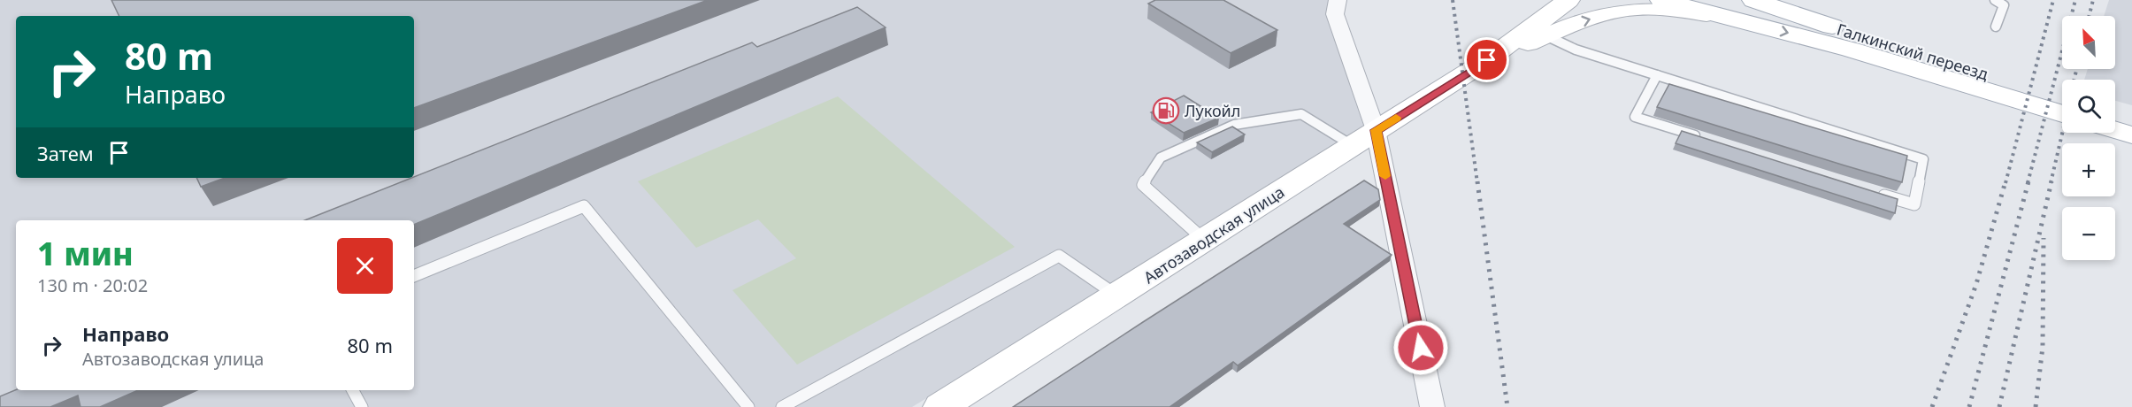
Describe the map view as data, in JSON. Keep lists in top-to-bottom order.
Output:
{
  "streets": {
    "street": ["Галкинский переезд", "Автозаводская улица"]
  },
  "places": {
    "fuel station": ["Лукойл"]
  },
  "north": "top left",
  "page": {
    "map_buttons": ["+", "−"],
    "turn": ["80 m", "Направо"],
    "then": "Затем",
    "heading": ["1 мин", "130 m · 20:02"],
    "list": [
      {
        "name": "Направо",
        "note": "Автозаводская улица",
        "value": "80 m"
      }
    ]
  }
}
